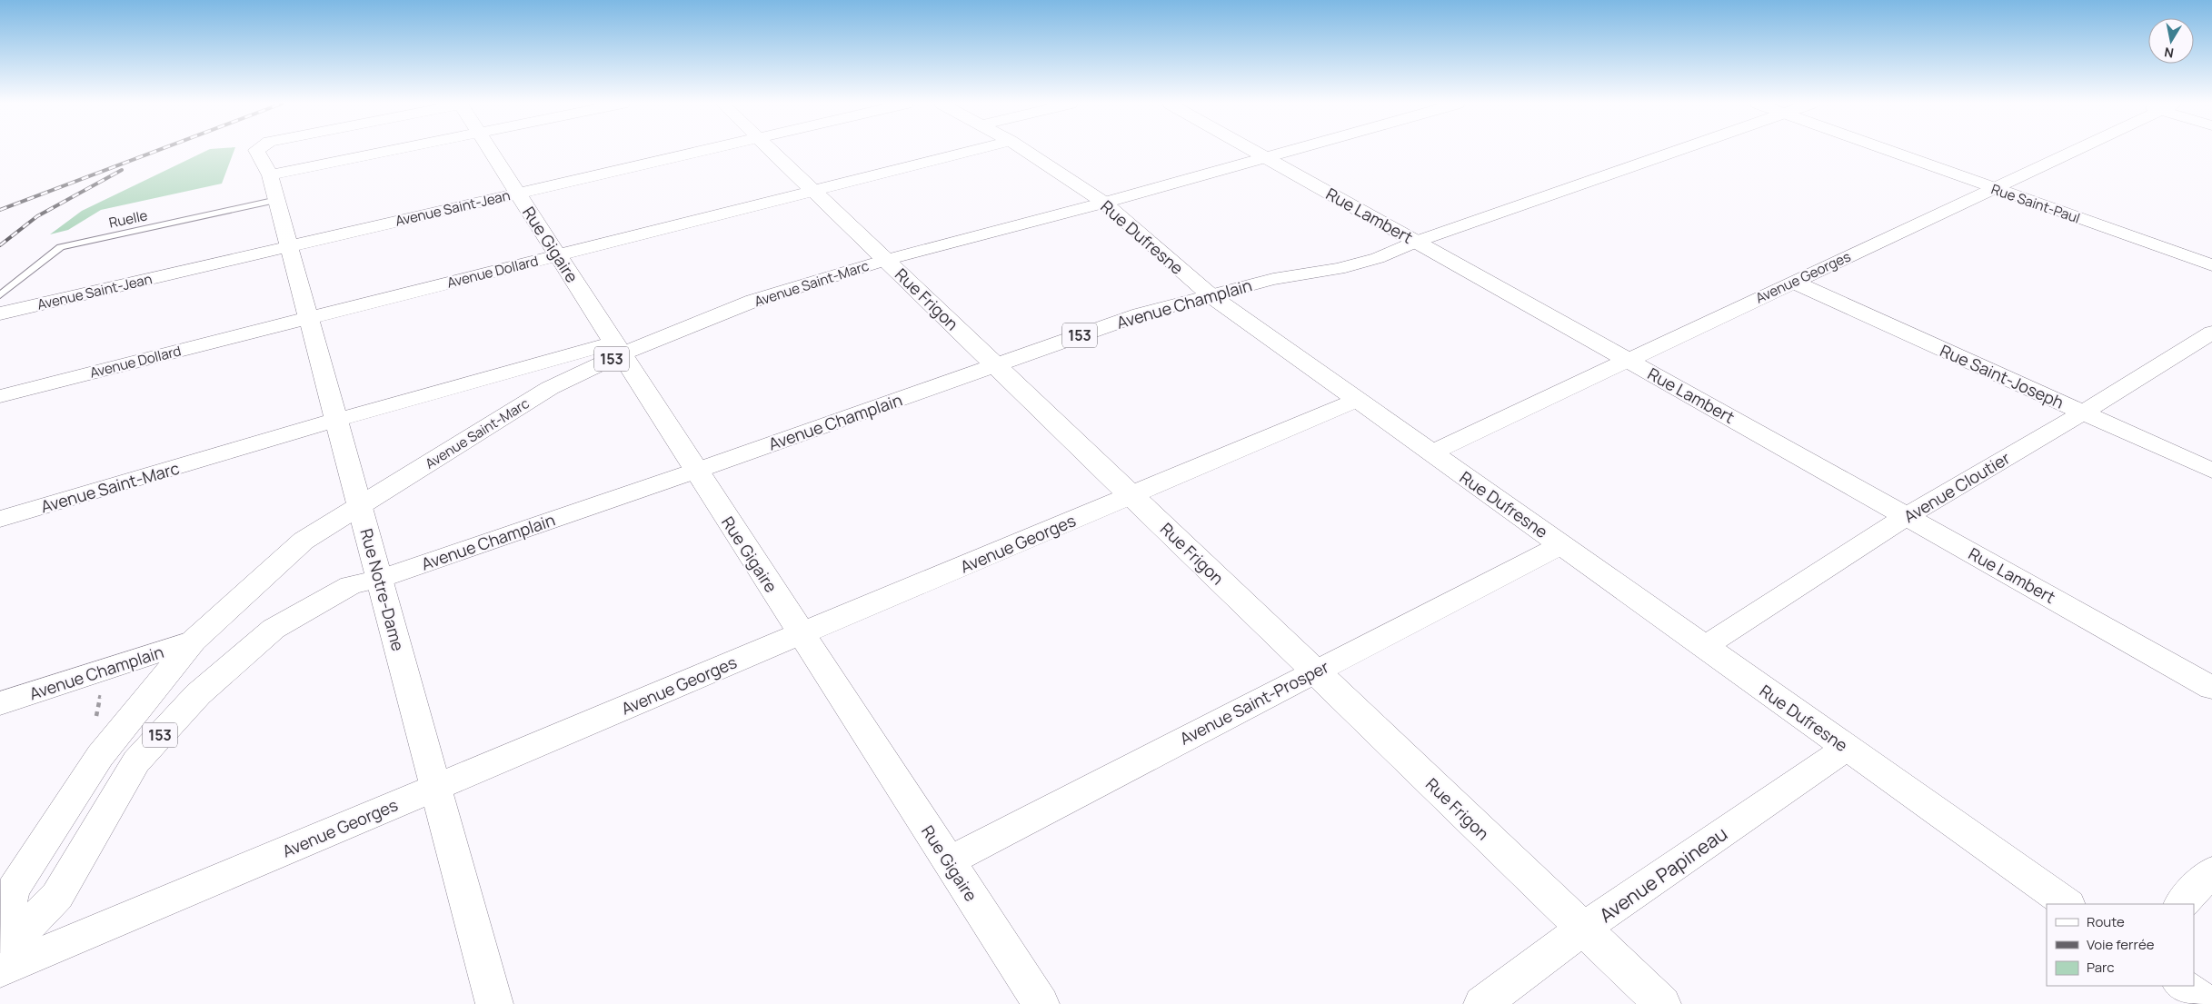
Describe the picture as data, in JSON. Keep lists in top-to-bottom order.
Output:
{
  "streets": {
    "street": [
      "Rue Saint-Paul",
      "Avenue Saint-Jean",
      "Rue Lambert",
      "Rue Dufresne",
      "Rue Gigaire",
      "Avenue Dollard",
      "Avenue Georges",
      "Avenue Saint-Marc",
      "Rue Frigon",
      "Avenue Champlain",
      "153",
      "Rue Saint-Joseph",
      "Avenue Cloutier",
      "Rue Notre-Dame",
      "Avenue Saint-Prosper",
      "Avenue Papineau"
    ],
    "lane": ["Ruelle"]
  },
  "crossings": [
    ["Rue Saint-Paul", "Avenue Georges"],
    ["Avenue Saint-Jean", "Rue Gigaire"],
    ["Avenue Saint-Jean", "Rue Notre-Dame"],
    ["Rue Lambert", "Avenue Georges"],
    ["Rue Lambert", "Avenue Saint-Marc"],
    ["Rue Lambert", "Avenue Champlain"],
    ["Rue Lambert", "Avenue Cloutier"],
    ["Ruelle", "Rue Notre-Dame"],
    ["Rue Dufresne", "Avenue Georges"],
    ["Rue Dufresne", "Avenue Saint-Marc"],
    ["Rue Dufresne", "Avenue Champlain"],
    ["Rue Dufresne", "Avenue Cloutier"],
    ["Rue Dufresne", "Avenue Saint-Prosper"],
    ["Rue Dufresne", "Avenue Papineau"],
    ["Rue Gigaire", "Avenue Dollard"],
    ["Rue Gigaire", "Avenue Georges"],
    ["Rue Gigaire", "Avenue Saint-Marc"],
    ["Rue Gigaire", "Avenue Champlain"],
    ["Rue Gigaire", "Avenue Saint-Prosper"],
    ["Avenue Dollard", "Rue Frigon"],
    ["Avenue Dollard", "Rue Notre-Dame"],
    ["Avenue Georges", "Rue Frigon"],
    ["Avenue Georges", "Rue Saint-Joseph"],
    ["Avenue Georges", "Rue Notre-Dame"],
    ["Avenue Saint-Marc", "Rue Frigon"],
    ["Avenue Saint-Marc", "153"],
    ["Avenue Saint-Marc", "Rue Notre-Dame"],
    ["Rue Frigon", "Avenue Champlain"],
    ["Rue Frigon", "Avenue Saint-Prosper"],
    ["Rue Frigon", "Avenue Papineau"],
    ["Avenue Champlain", "153"],
    ["Avenue Champlain", "Rue Notre-Dame"],
    ["153", "Rue Notre-Dame"],
    ["Rue Saint-Joseph", "Avenue Cloutier"]
  ],
  "legend": ["Route", "Voie ferrée", "Parc"],
  "north": "bottom"
}
